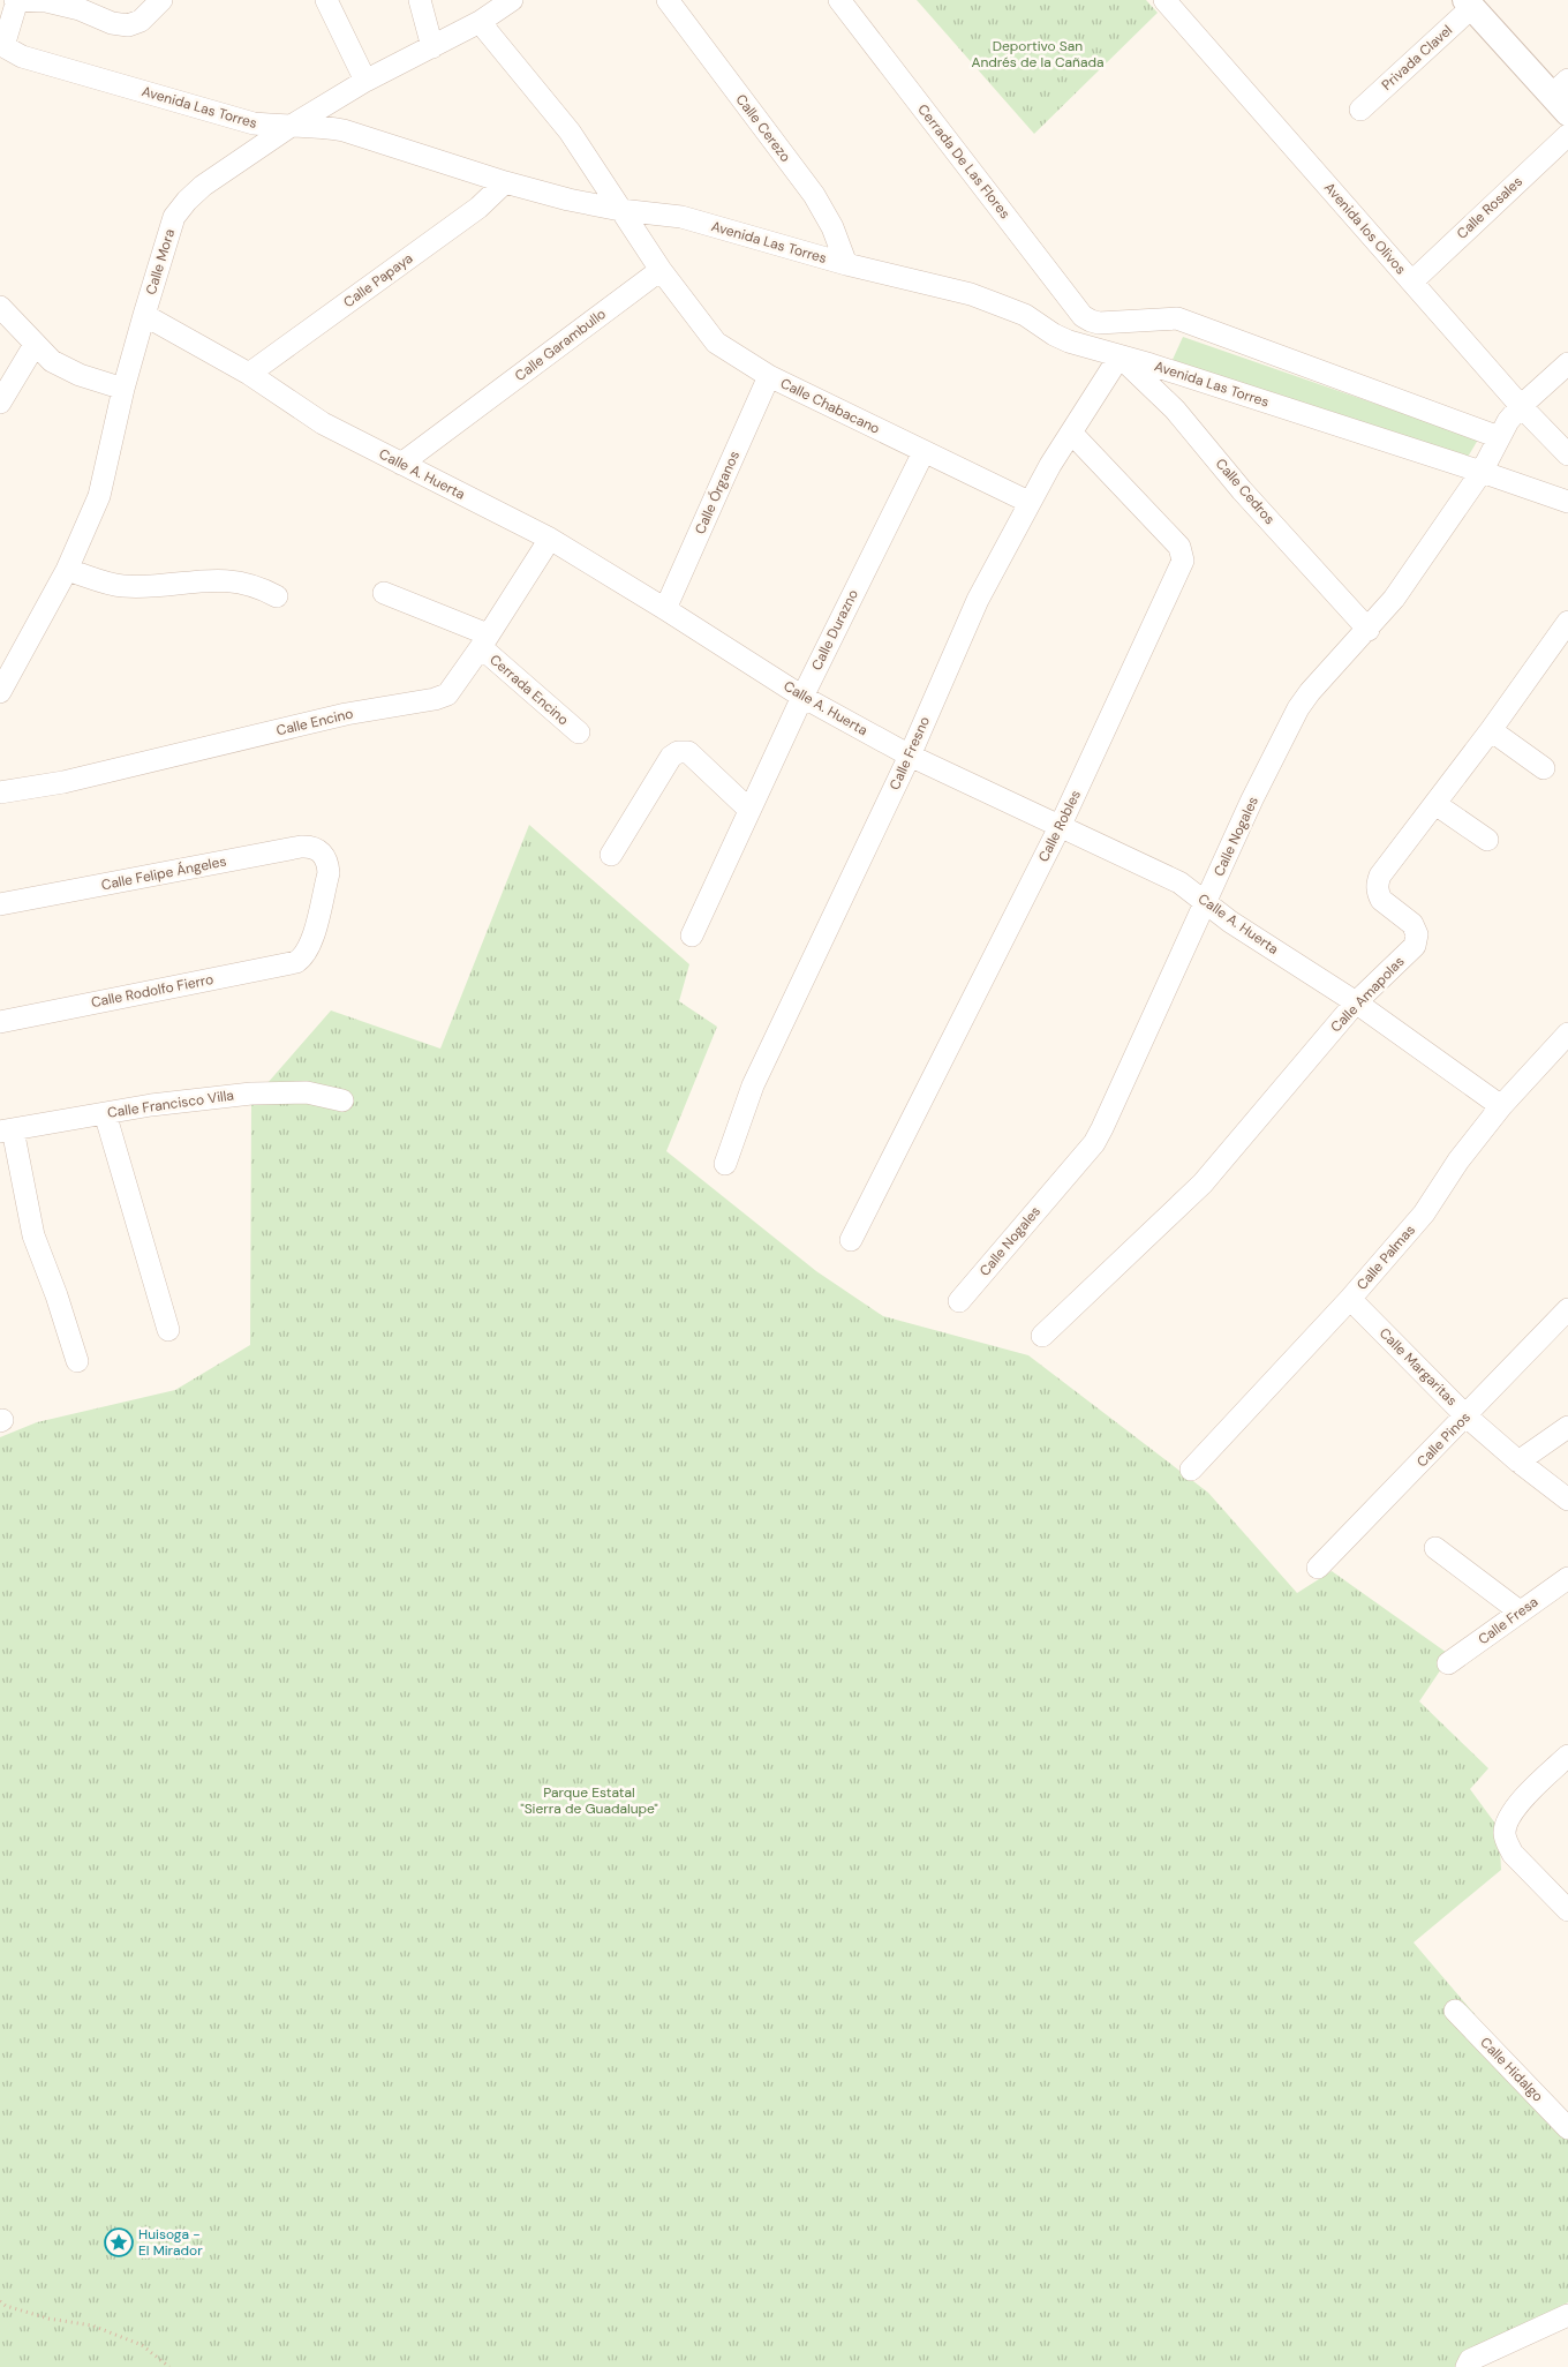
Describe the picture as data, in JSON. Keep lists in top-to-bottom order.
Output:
{
  "streets": {
    "street": [
      "Privada Clavel",
      "Avenida Las Torres",
      "Calle Cerezo",
      "Cerrada De Las Flores",
      "Calle Rosales",
      "Avenida los Olivos",
      "Calle Mora",
      "Calle Papaya",
      "Calle Garambullo",
      "Calle Chabacano",
      "Calle A. Huerta",
      "Calle Cedros",
      "Calle Órganos",
      "Calle Durazno",
      "Cerrada Encino",
      "Calle Encino",
      "Calle Fresno",
      "Calle Robles",
      "Calle Nogales",
      "Calle Felipe Ángeles",
      "Calle Rodolfo Fierro",
      "Calle Amapolas",
      "Calle Francisco Villa",
      "Calle Palmas",
      "Calle Margaritas",
      "Calle Pinos",
      "Calle Fresa",
      "Calle Hidalgo"
    ]
  },
  "crossings": [
    ["Avenida Las Torres", "Calle Cerezo"],
    ["Avenida Las Torres", "Calle Mora"],
    ["Avenida Las Torres", "Calle Papaya"],
    ["Avenida Las Torres", "Calle Cedros"],
    ["Avenida Las Torres", "Calle Fresno"],
    ["Avenida Las Torres", "Calle Nogales"],
    ["Cerrada De Las Flores", "Calle Nogales"],
    ["Calle Rosales", "Avenida los Olivos"],
    ["Avenida los Olivos", "Calle Nogales"],
    ["Calle Mora", "Calle A. Huerta"],
    ["Calle Papaya", "Calle A. Huerta"],
    ["Calle Garambullo", "Calle Chabacano"],
    ["Calle Garambullo", "Calle A. Huerta"],
    ["Calle Chabacano", "Calle Órganos"],
    ["Calle Chabacano", "Calle Durazno"],
    ["Calle Chabacano", "Calle Fresno"],
    ["Calle A. Huerta", "Calle Órganos"],
    ["Calle A. Huerta", "Calle Durazno"],
    ["Calle A. Huerta", "Calle Encino"],
    ["Calle A. Huerta", "Calle Fresno"],
    ["Calle A. Huerta", "Calle Robles"],
    ["Calle A. Huerta", "Calle Nogales"],
    ["Calle A. Huerta", "Calle Amapolas"],
    ["Calle A. Huerta", "Calle Palmas"],
    ["Calle Cedros", "Calle Fresno"],
    ["Calle Cedros", "Calle Nogales"],
    ["Cerrada Encino", "Calle Encino"],
    ["Calle Fresno", "Calle Robles"],
    ["Calle Felipe Ángeles", "Calle Rodolfo Fierro"],
    ["Calle Palmas", "Calle Margaritas"],
    ["Calle Margaritas", "Calle Pinos"]
  ],
  "parks": ["Deportivo San Andrés de la Cañada", "Parque Estatal \"Sierra de Guadalupe\""],
  "places": {
    "place": ["Huisoga - El Mirador"]
  }
}
